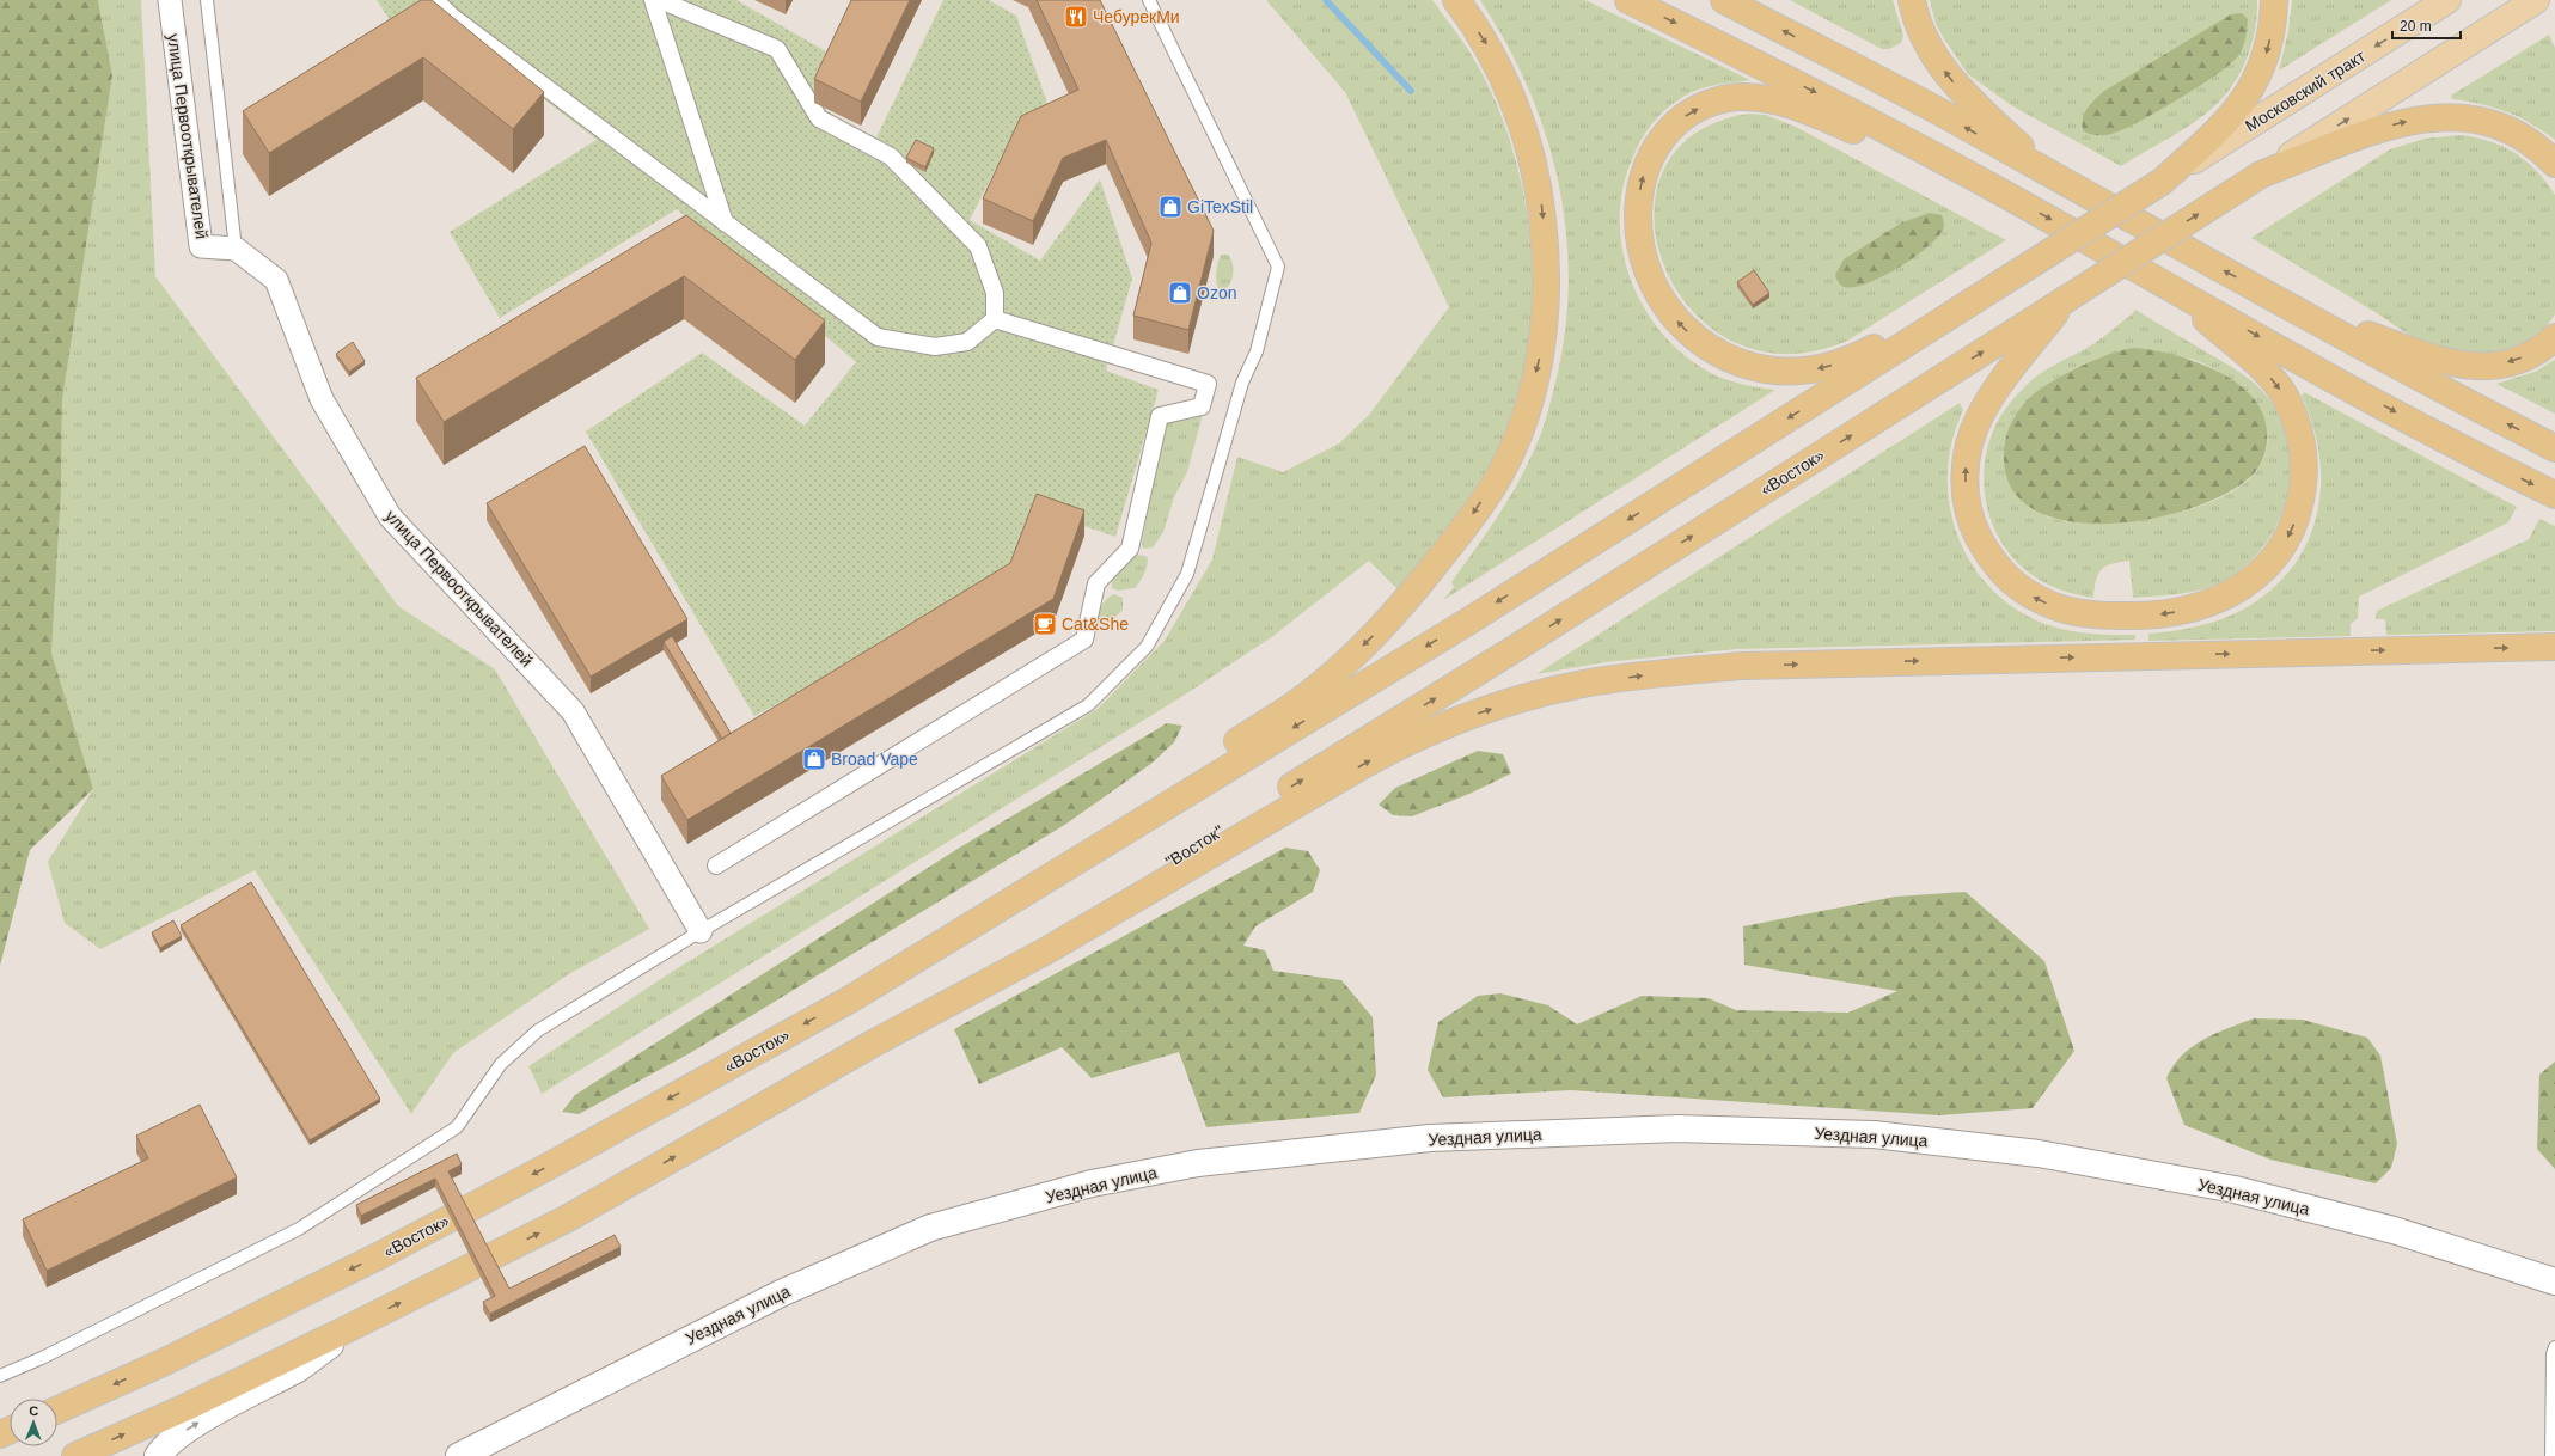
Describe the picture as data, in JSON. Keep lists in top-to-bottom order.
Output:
{
  "streets": {
    "highway": ["«Восток»", "\"Восток\""],
    "main road": ["Московский тракт"],
    "street": ["улица Первооткрывателей", "Уездная улица"]
  },
  "crossings": [
    ["«Восток»", "\"Восток\""]
  ],
  "places": {
    "restaurant": ["ЧебурекМи"],
    "shop": ["GiTexStil", "Ozon", "Broad Vape"],
    "cafe": ["Cat&She"]
  },
  "scale_bar": "20 m",
  "north": "top"
}
